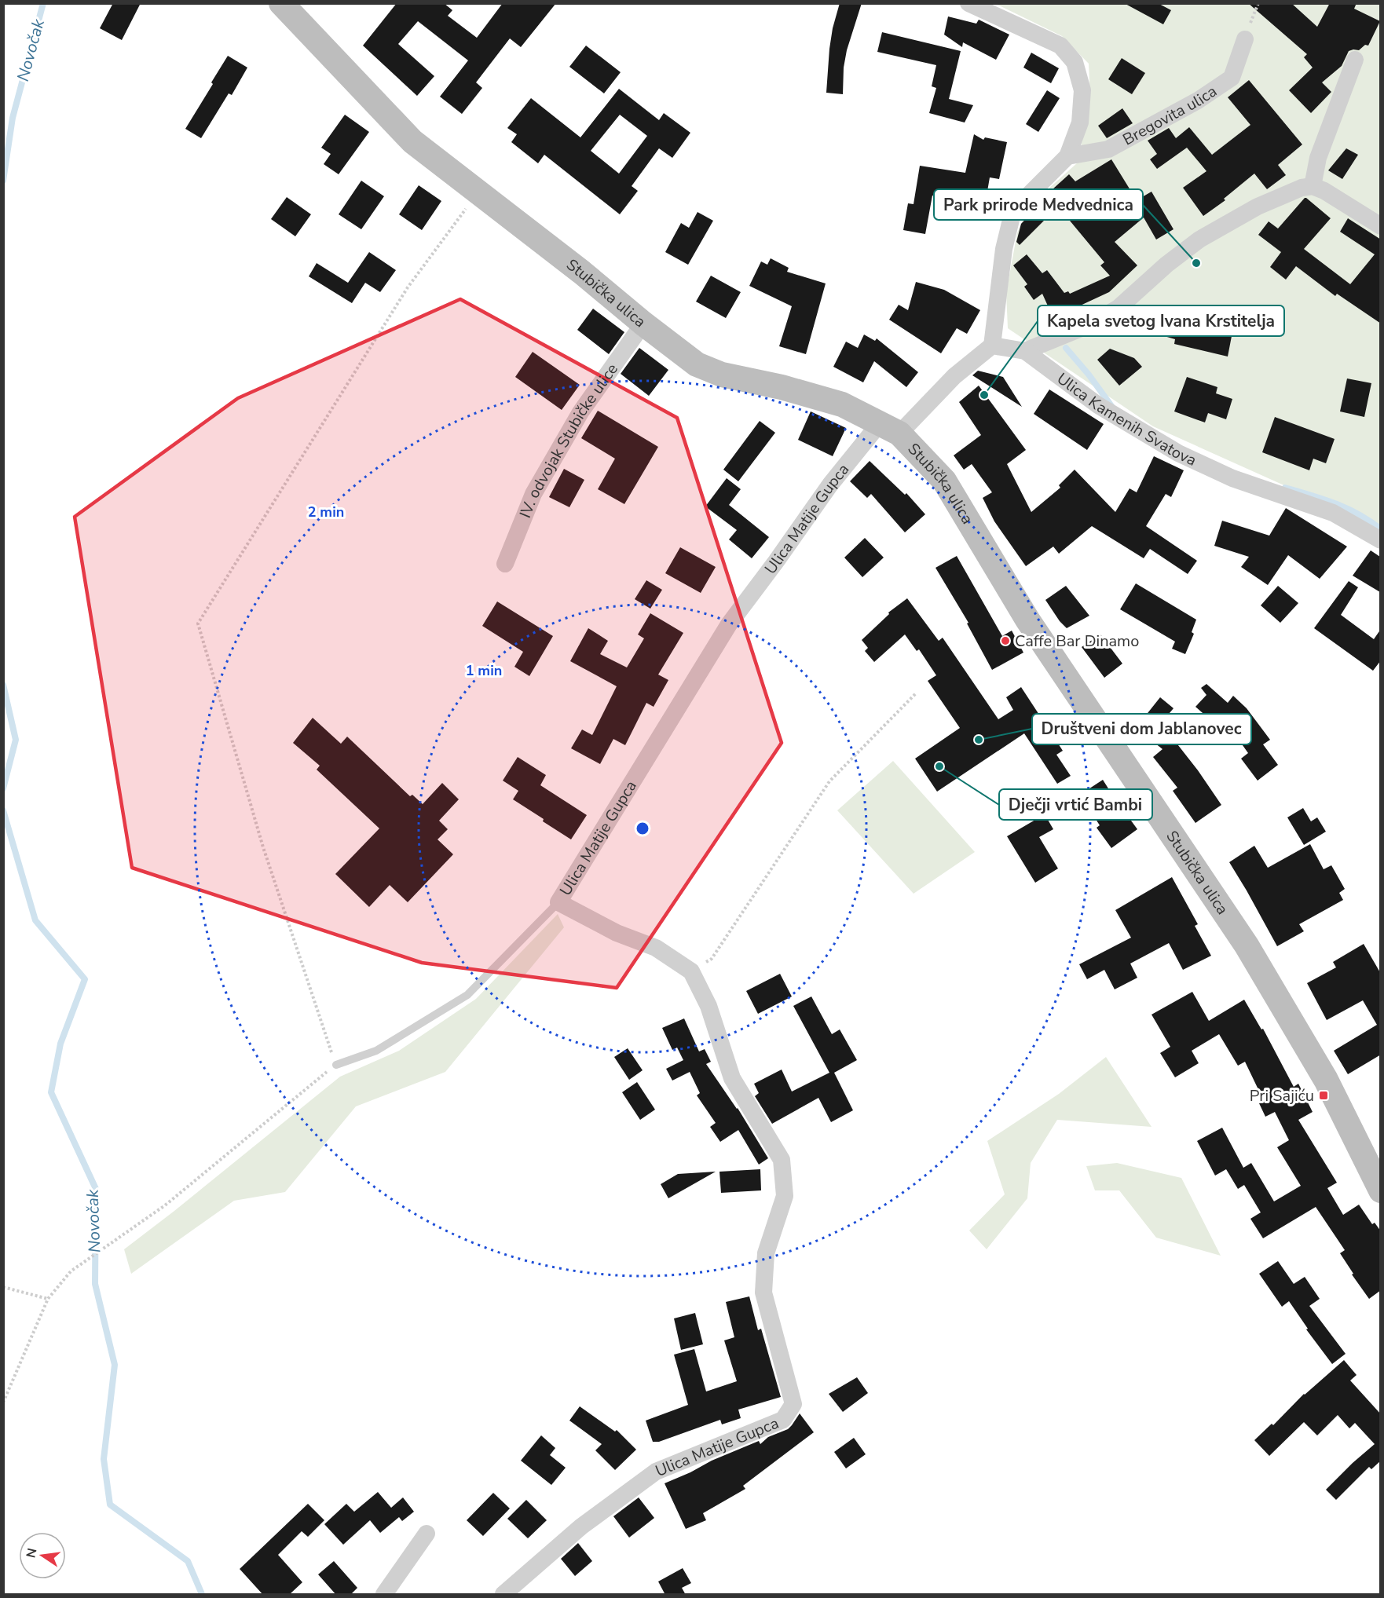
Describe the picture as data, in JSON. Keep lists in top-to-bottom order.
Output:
{
  "streets": {
    "main road": ["Stubička ulica"],
    "street": [
      "Bregovita ulica",
      "Ulica Kamenih Svatova",
      "IV. odvojak Stubičke ulice",
      "Ulica Matije Gupca"
    ]
  },
  "crossings": [
    ["Stubička ulica", "IV. odvojak Stubičke ulice"],
    ["Stubička ulica", "Ulica Matije Gupca"]
  ],
  "water": ["Novočak"],
  "places": {
    "other": [
      "Park prirode Medvednica",
      "Kapela svetog Ivana Krstitelja",
      "Caffe Bar Dinamo",
      "Društveni dom Jablanovec",
      "Dječji vrtić Bambi"
    ],
    "transit": ["Pri Sajiću"]
  },
  "north": "left",
  "rings": ["2 min", "1 min"]
}
